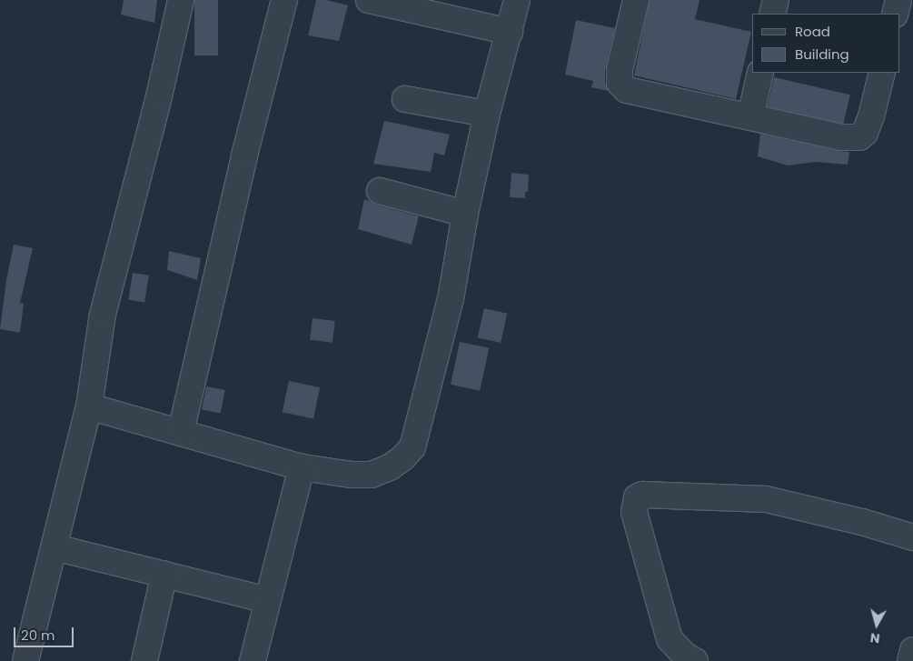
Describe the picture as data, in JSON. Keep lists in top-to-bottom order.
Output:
{
  "legend": ["Road", "Building"],
  "scale_bar": "20 m",
  "north": "bottom"
}
